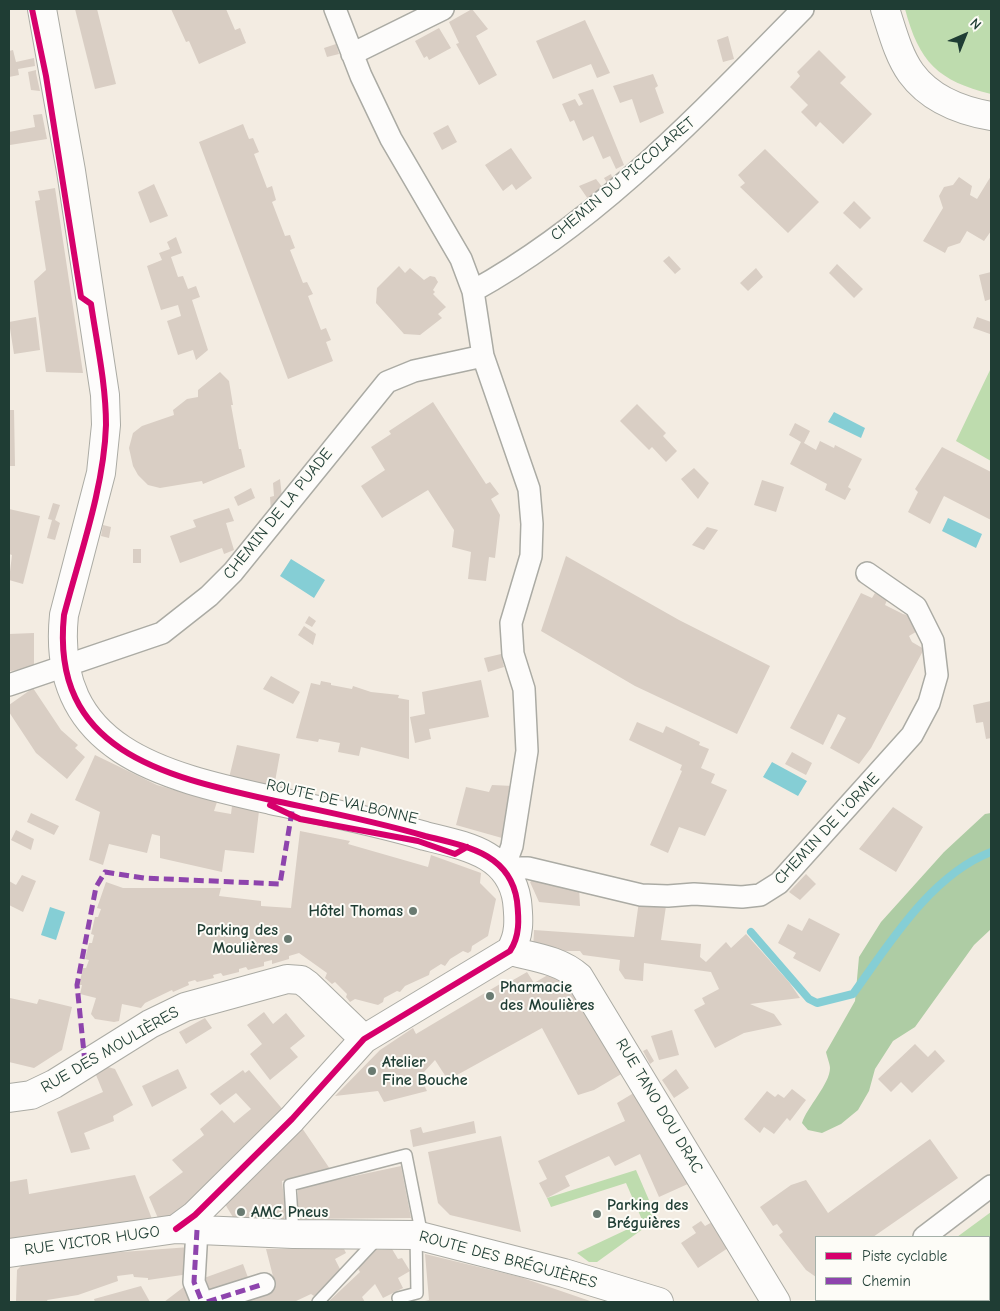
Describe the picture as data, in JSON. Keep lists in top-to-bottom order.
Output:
{
  "streets": {
    "street": [
      "CHEMIN DU PICCOLARET",
      "CHEMIN DE LA PUADE",
      "ROUTE DE VALBONNE",
      "CHEMIN DE L'ORME",
      "RUE DES MOULIÈRES",
      "RUE TANO DOU DRAC",
      "RUE VICTOR HUGO",
      "ROUTE DES BRÉGUIÈRES"
    ]
  },
  "crossings": [
    ["CHEMIN DE LA PUADE", "ROUTE DE VALBONNE"],
    ["ROUTE DE VALBONNE", "CHEMIN DE L'ORME"],
    ["RUE VICTOR HUGO", "ROUTE DES BRÉGUIÈRES"]
  ],
  "places": [
    "Hôtel Thomas",
    "Parking des Moulières",
    "Pharmacie des Moulières",
    "Atelier Fine Bouche",
    "AMC Pneus",
    "Parking des Bréguières"
  ],
  "legend": ["Piste cyclable", "Chemin"],
  "north": "top right"
}
